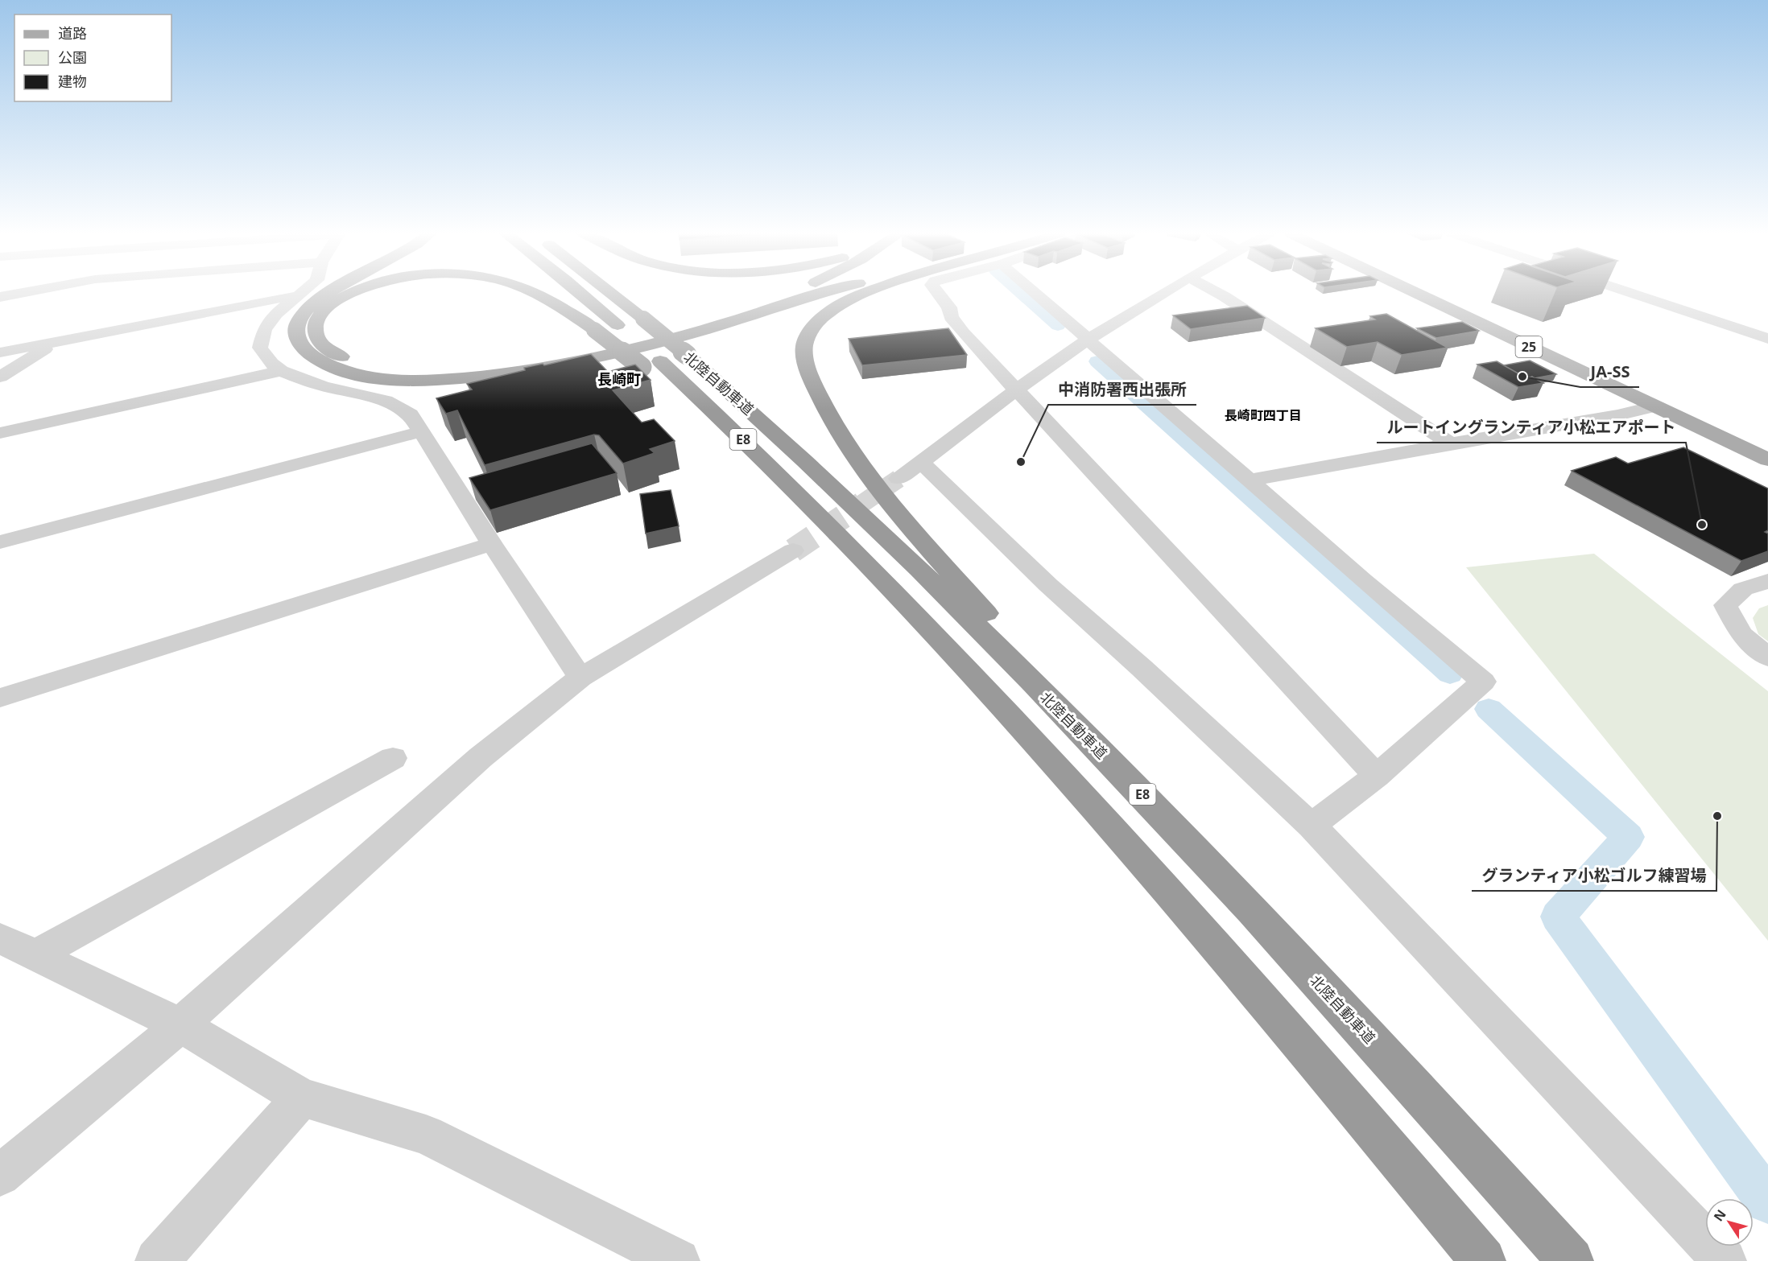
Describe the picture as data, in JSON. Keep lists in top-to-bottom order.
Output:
{
  "streets": {
    "highway": ["北陸自動車道", "E8"],
    "main road": ["25"]
  },
  "districts": ["長崎町", "長崎町四丁目"],
  "places": [
    "JA-SS",
    "中消防署西出張所",
    "ルートイングランティア小松エアポート",
    "グランティア小松ゴルフ練習場"
  ],
  "legend": ["道路", "公園", "建物"],
  "north": "top left"
}
